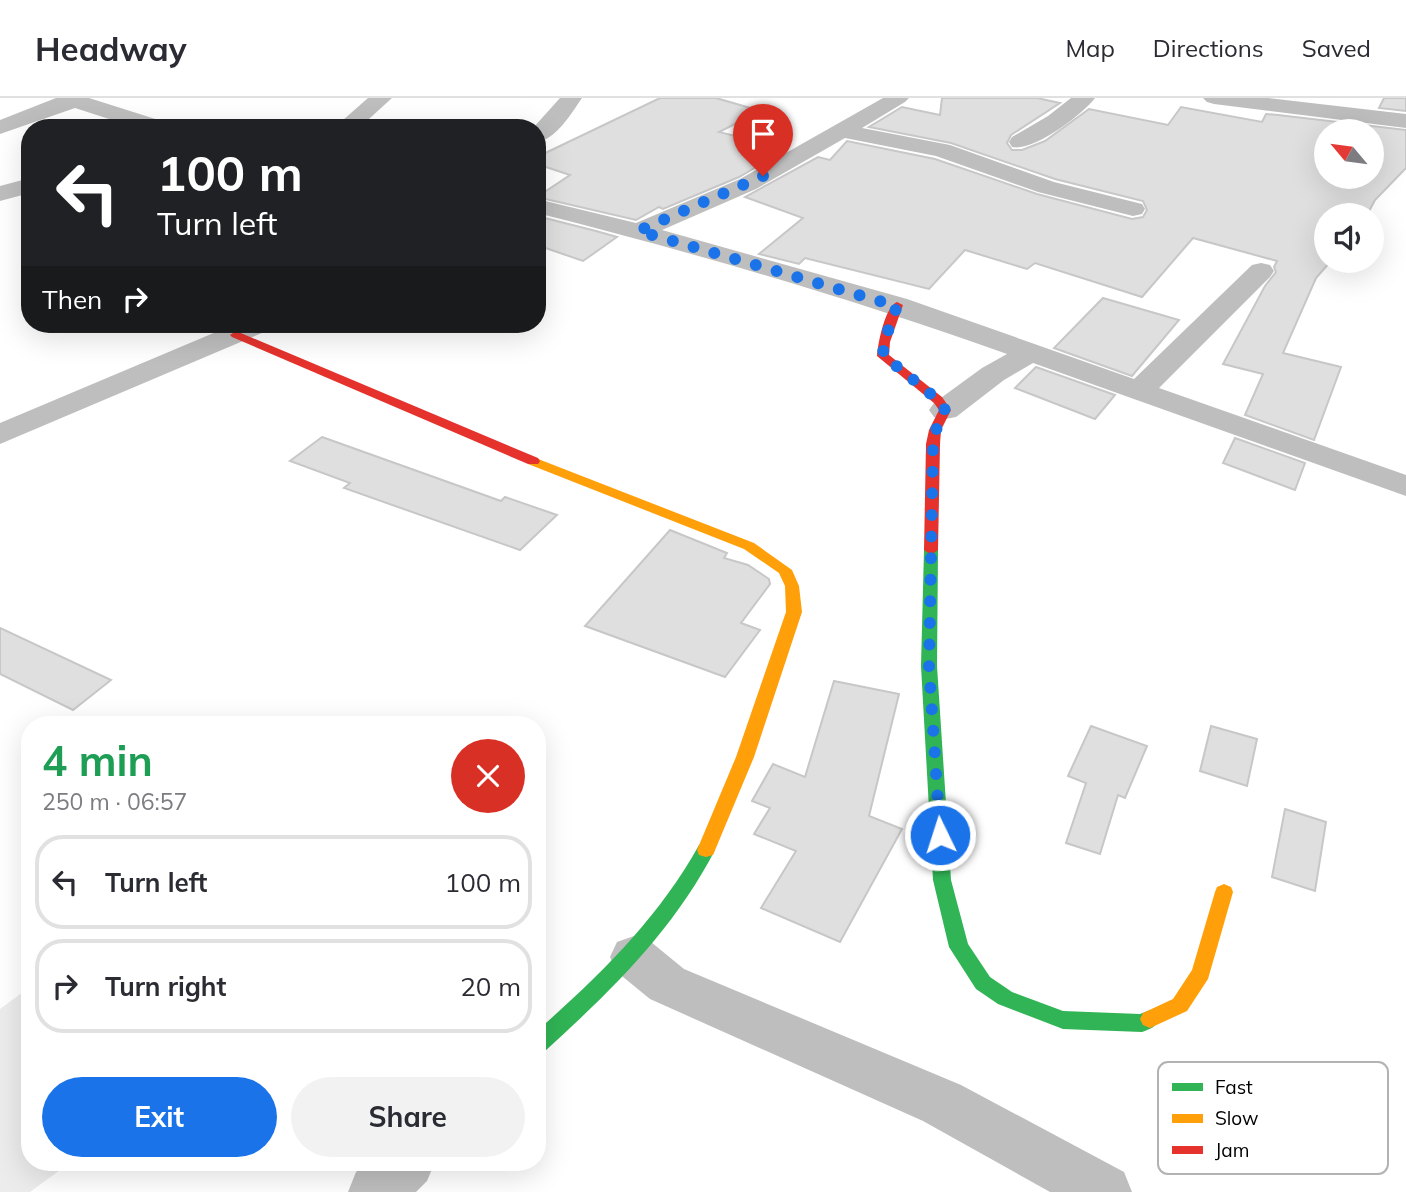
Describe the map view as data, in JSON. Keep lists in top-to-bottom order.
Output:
{
  "legend": ["Fast", "Slow", "Jam"],
  "north": "top left",
  "page": {
    "header": "Headway",
    "nav": ["Map", "Directions", "Saved"],
    "turn": ["100 m", "Turn left"],
    "then": "Then",
    "heading": ["4 min", "250 m · 06:57"],
    "list": [
      {
        "name": "Turn left",
        "value": "100 m"
      },
      {
        "name": "Turn right",
        "value": "20 m"
      }
    ],
    "buttons": ["Exit", "Share"]
  }
}
